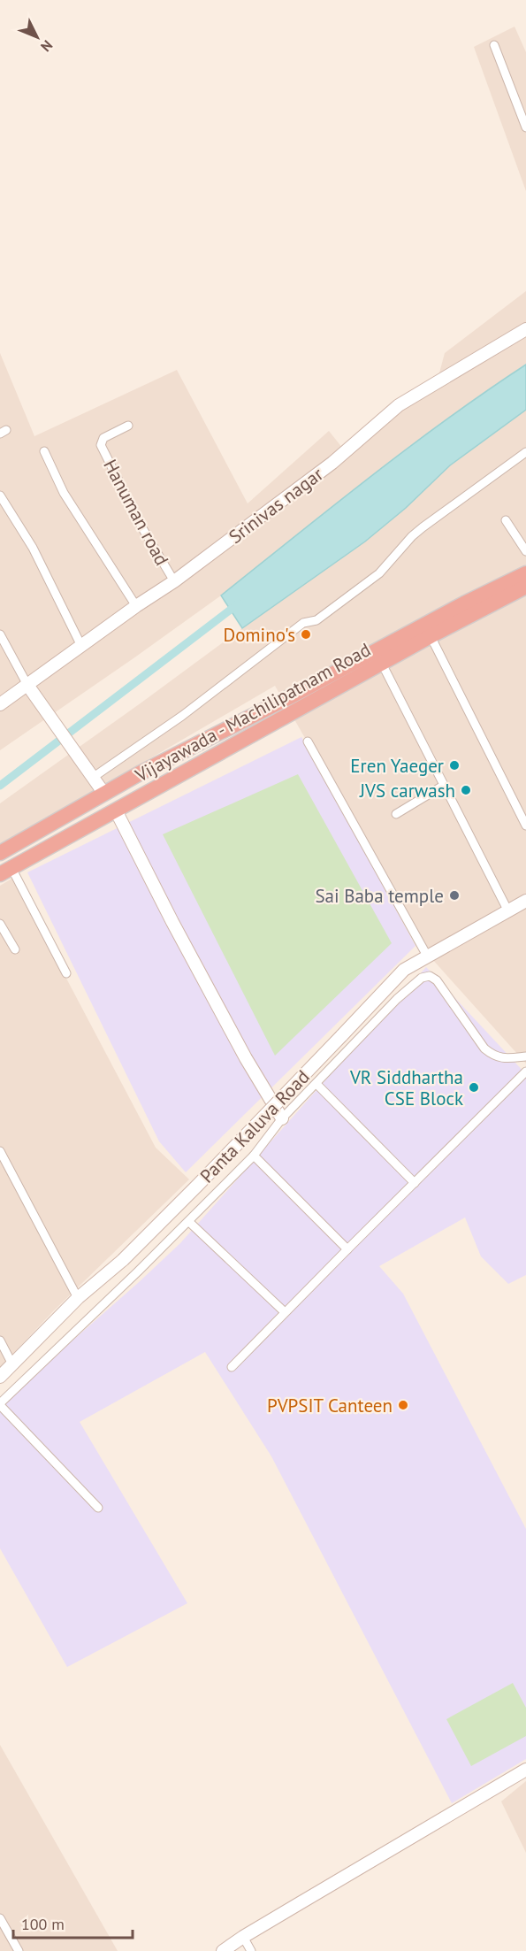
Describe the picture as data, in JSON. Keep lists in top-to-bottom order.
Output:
{
  "streets": {
    "highway": ["Vijayawada - Machilipatnam Road"],
    "street": ["Srinivas nagar", "Hanuman road", "Panta Kaluva Road"]
  },
  "crossings": [
    ["Srinivas nagar", "Hanuman road"]
  ],
  "places": [
    "Domino's",
    "Eren Yaeger",
    "JVS carwash",
    "Sai Baba temple",
    "VR Siddhartha CSE Block",
    "PVPSIT Canteen"
  ],
  "scale_bar": "100 m",
  "north": "bottom right"
}
